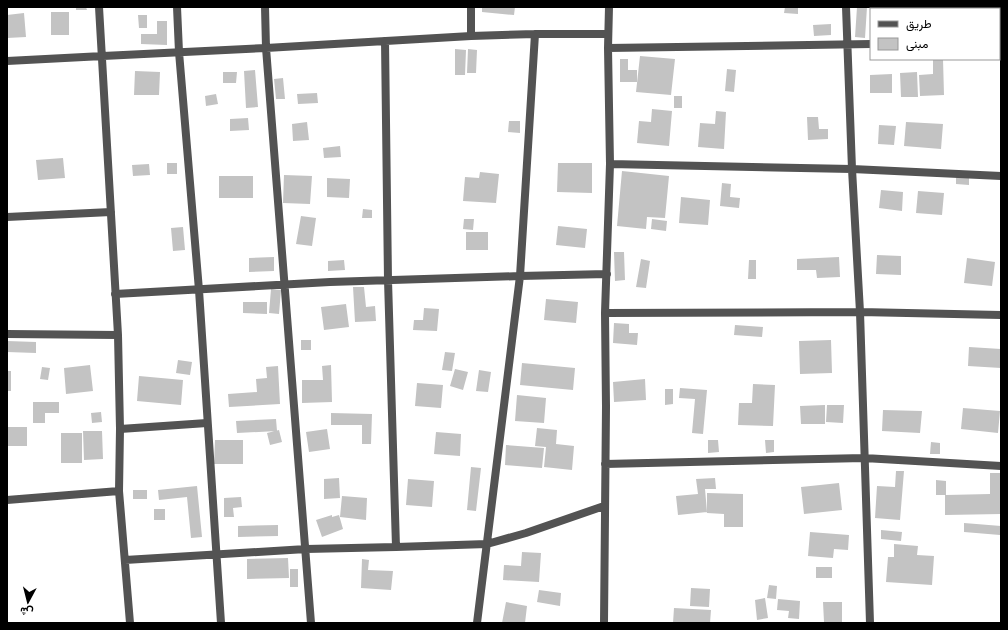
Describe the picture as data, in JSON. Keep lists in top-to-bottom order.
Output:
{
  "legend": ["طريق", "مبنى"],
  "north": "bottom"
}
